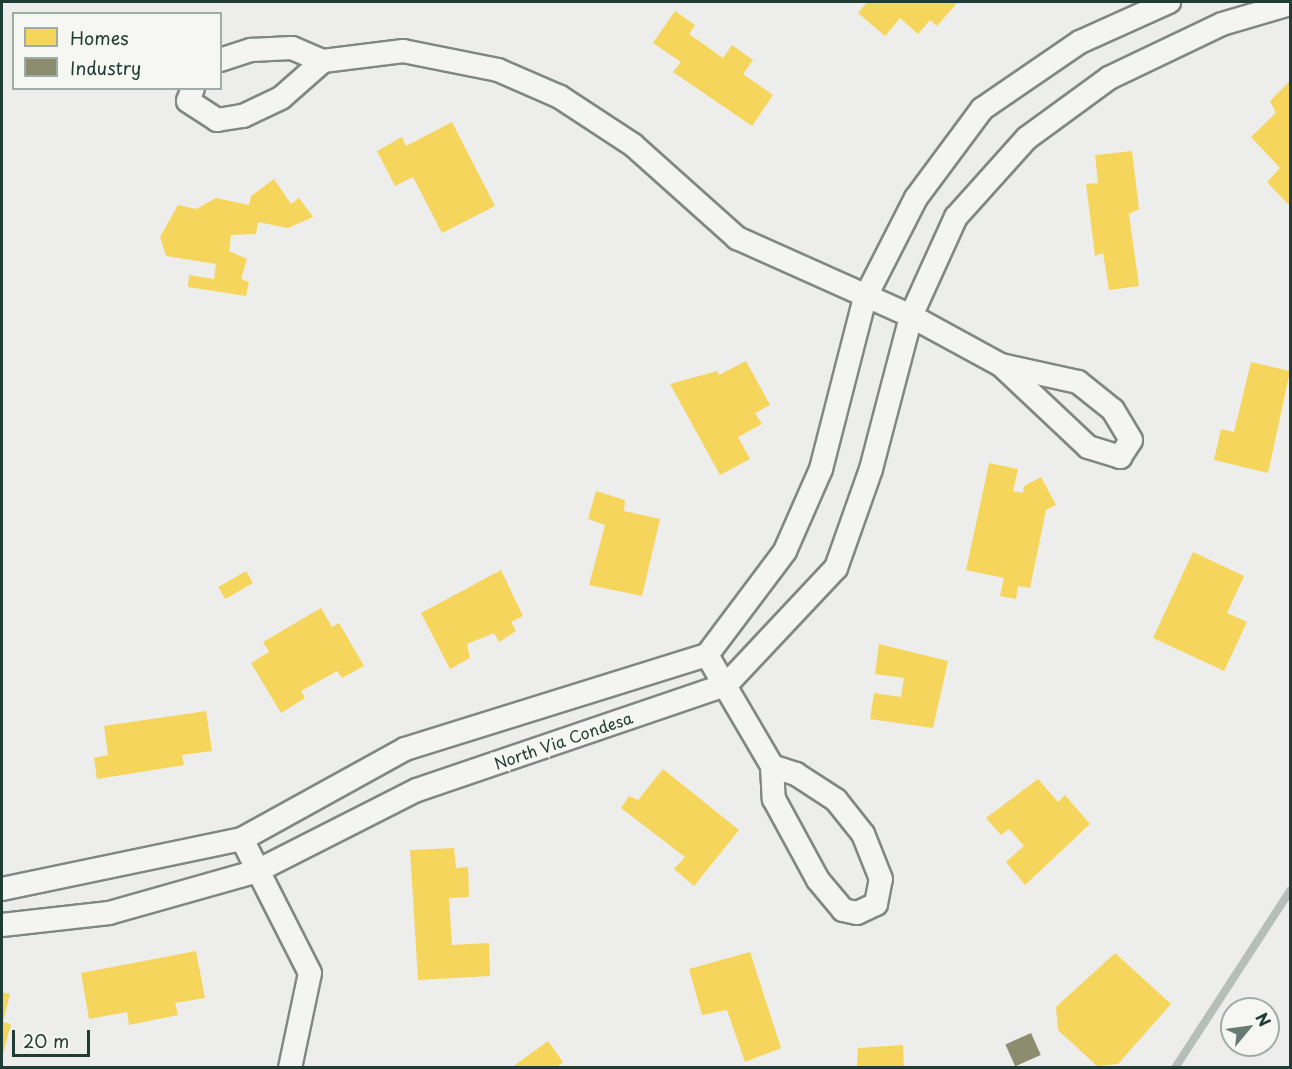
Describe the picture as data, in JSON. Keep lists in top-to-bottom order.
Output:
{
  "streets": {
    "street": ["North Via Condesa"]
  },
  "legend": ["Homes", "Industry"],
  "scale_bar": "20 m",
  "north": "top right"
}
